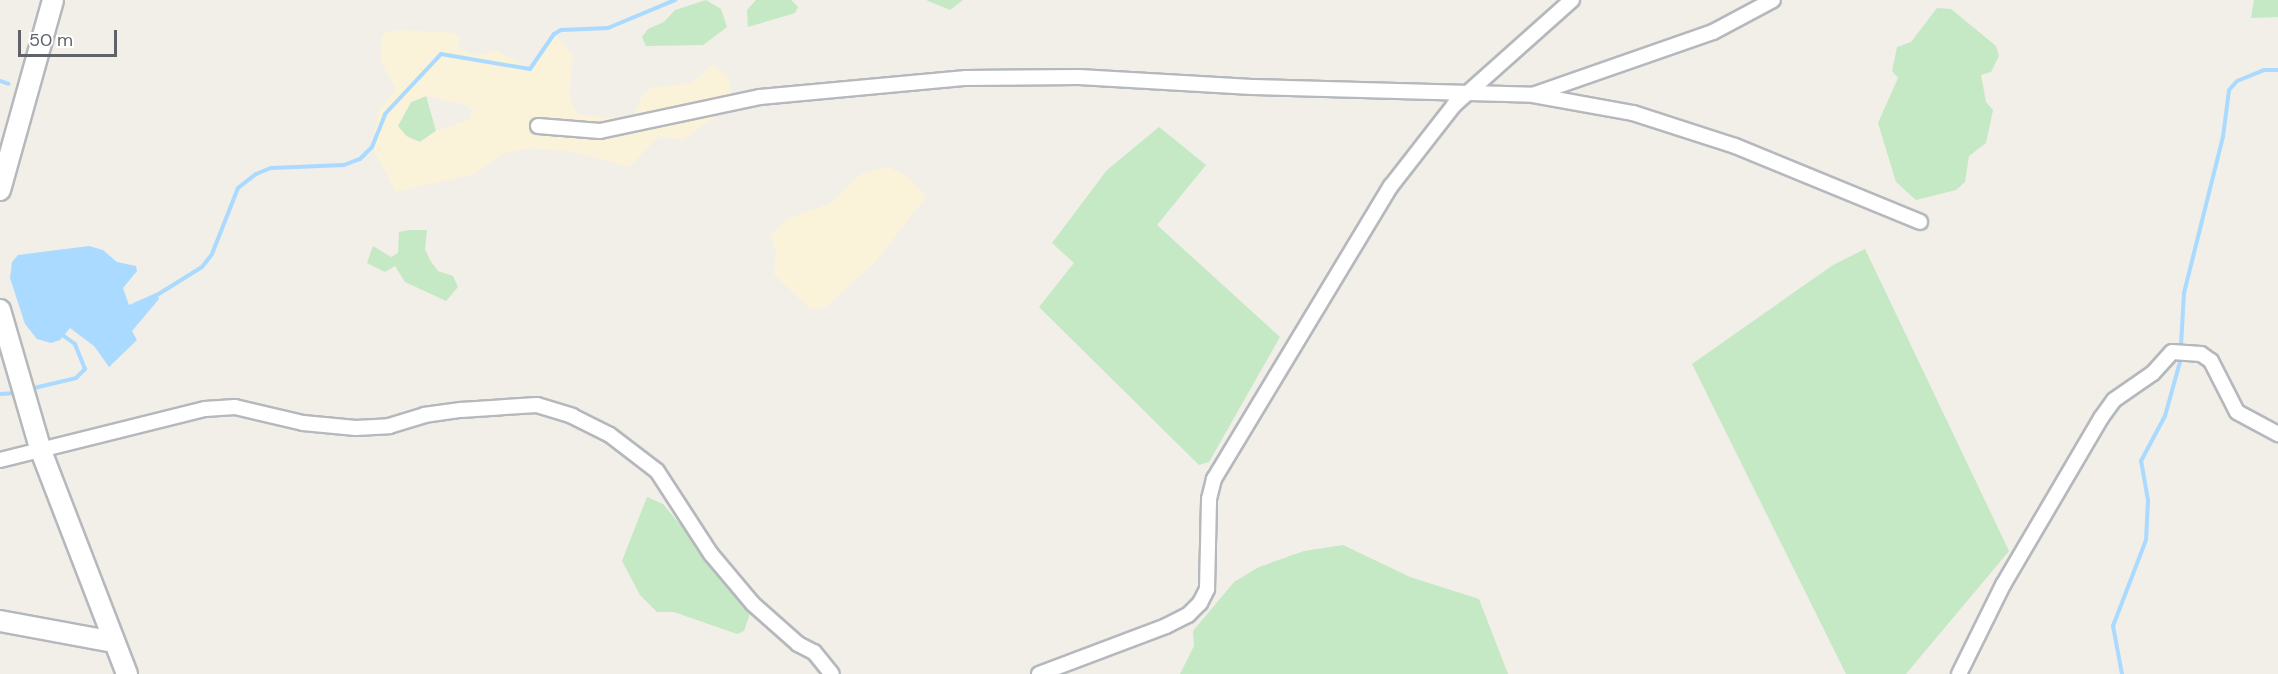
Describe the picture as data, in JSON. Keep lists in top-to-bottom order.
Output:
{
  "scale_bar": "50 m"
}
